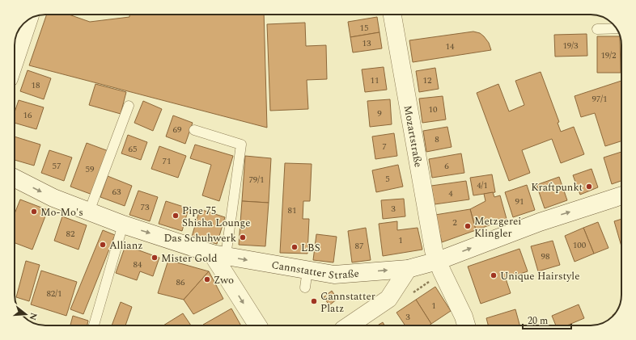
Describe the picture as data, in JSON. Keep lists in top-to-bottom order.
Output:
{
  "streets": {
    "street": ["Mozartstraße", "Cannstatter Straße"]
  },
  "crossings": [
    ["Mozartstraße", "Cannstatter Straße"]
  ],
  "one_way": ["Cannstatter Straße"],
  "places": [
    "Kraftpunkt",
    "Mo-Mo's",
    "Pipe 75 Shisha Lounge",
    "Metzgerei Klingler",
    "Das Schuhwerk",
    "Allianz",
    "LBS",
    "Mister Gold",
    "Unique Hairstyle",
    "Zwo",
    "Cannstatter Platz"
  ],
  "house_numbers": [
    "15",
    "13",
    "19/3",
    "14",
    "19/2",
    "11",
    "12",
    "18",
    "97/1",
    "10",
    "9",
    "16",
    "69",
    "8",
    "7",
    "65",
    "71",
    "57",
    "6",
    "59",
    "5",
    "79/1",
    "4/1",
    "63",
    "4",
    "91",
    "73",
    "3",
    "81",
    "2",
    "82",
    "1",
    "100",
    "87",
    "98",
    "84",
    "86",
    "82/1",
    "1",
    "3"
  ],
  "scale_bar": "20 m",
  "north": "right"
}
